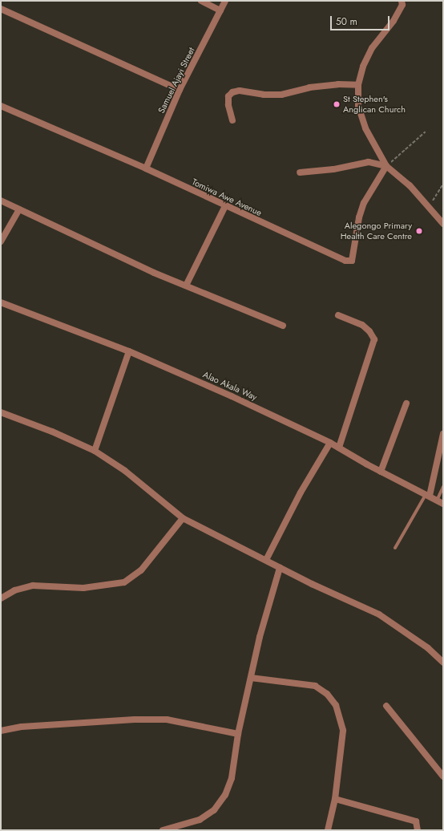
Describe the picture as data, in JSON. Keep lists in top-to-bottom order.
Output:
{
  "streets": {
    "street": ["Samuel Ajayi Street", "Tomiwa Awe Avenue", "Alao Akala Way"]
  },
  "crossings": [
    ["Samuel Ajayi Street", "Tomiwa Awe Avenue"]
  ],
  "places": ["St Stephen's Anglican Church", "Alegongo Primary Health Care Centre"],
  "scale_bar": "50 m"
}
